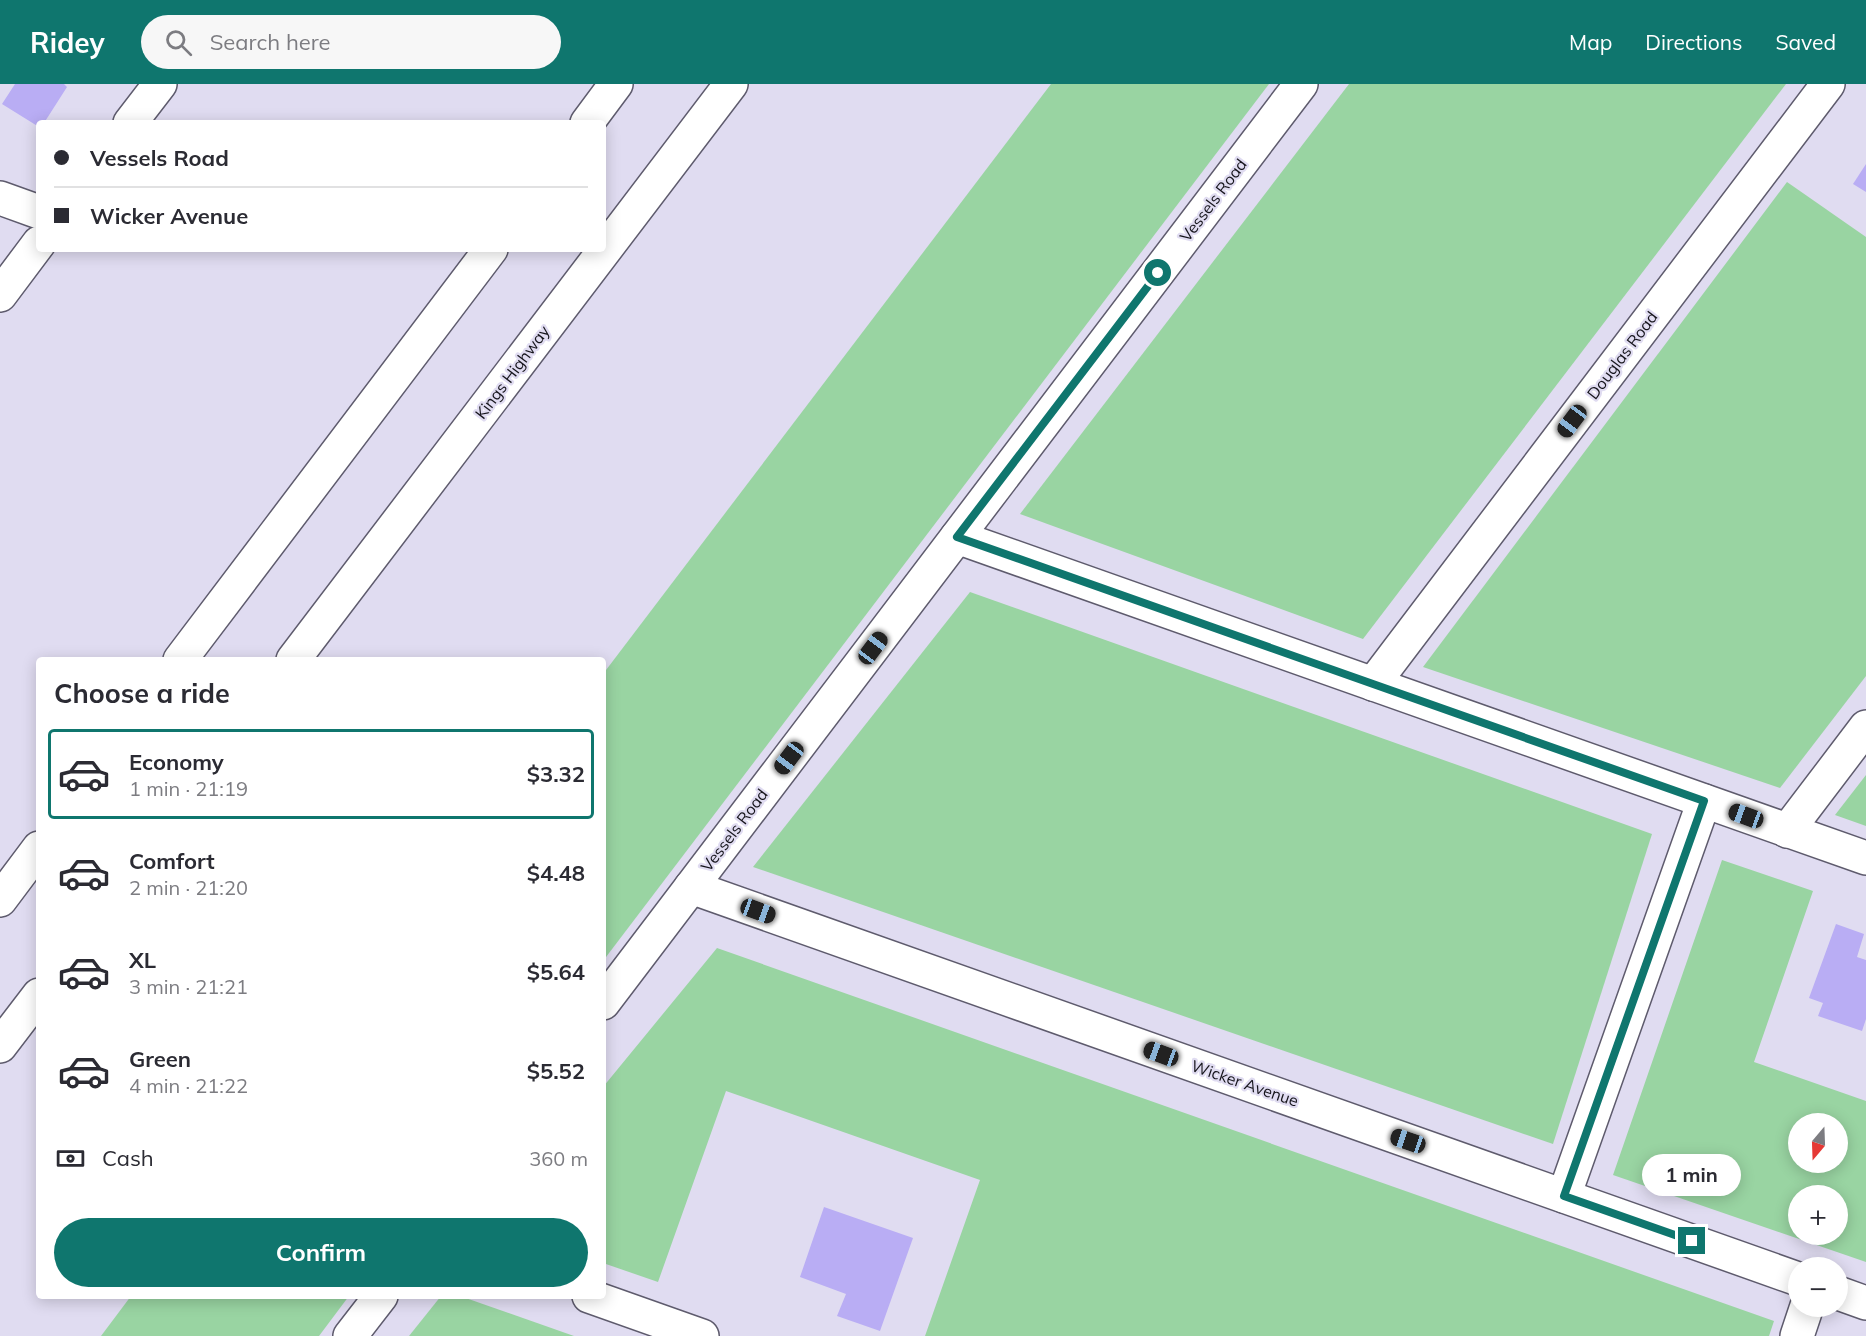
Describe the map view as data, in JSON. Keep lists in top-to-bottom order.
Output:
{
  "streets": {
    "street": [
      "Vessels Road",
      "Douglas Road",
      "Kings Highway",
      "Wicker Avenue"
    ]
  },
  "crossings": [
    ["Vessels Road", "Wicker Avenue"]
  ],
  "north": "bottom",
  "page": {
    "header": "Ridey",
    "search": "Search here",
    "nav": ["Map", "Directions", "Saved"],
    "banner": ["Vessels Road", "Wicker Avenue"],
    "heading": "Choose a ride",
    "list": [
      {
        "name": "Economy",
        "note": "1 min · 21:19",
        "value": "$3.32"
      },
      {
        "name": "Comfort",
        "note": "2 min · 21:20",
        "value": "$4.48"
      },
      {
        "name": "XL",
        "note": "3 min · 21:21",
        "value": "$5.64"
      },
      {
        "name": "Green",
        "note": "4 min · 21:22",
        "value": "$5.52"
      }
    ],
    "map_buttons": ["+", "−"],
    "pay": ["Cash", "360 m"],
    "bubble": "1 min",
    "buttons": "Confirm"
  }
}
